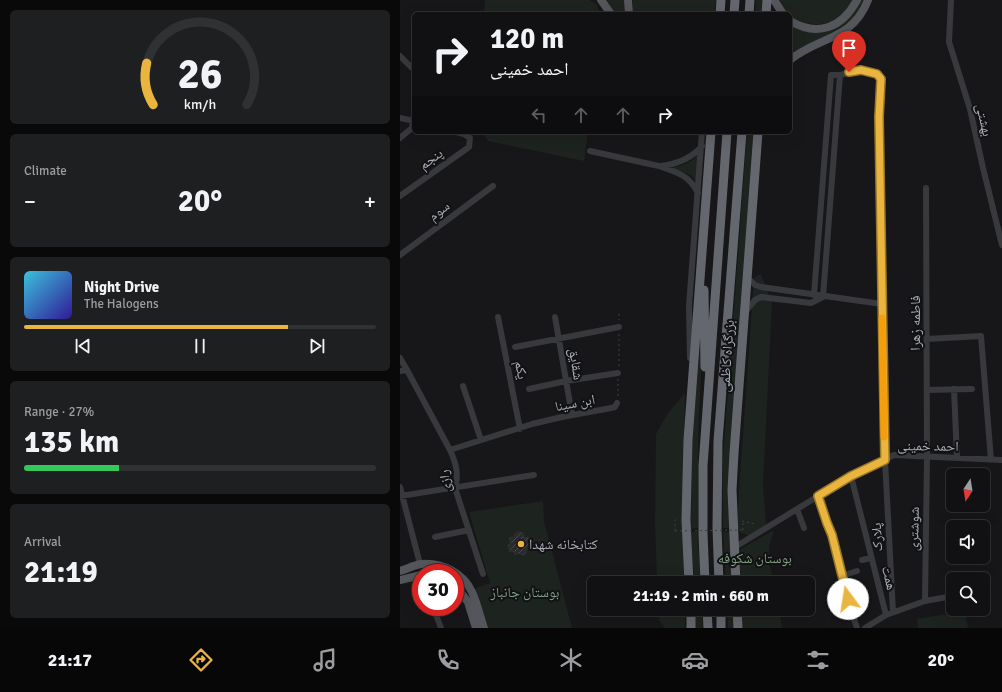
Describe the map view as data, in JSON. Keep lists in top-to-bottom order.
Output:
{
  "streets": {
    "highway": ["بزرگراه کاظمی"],
    "street": [
      "بهشتی",
      "پنجم",
      "سوم",
      "فاطمه زهرا",
      "شقایق",
      "یکم",
      "ابن سینا",
      "احمد خمینی",
      "رازی",
      "شوشتری",
      "پلارک",
      "همت"
    ]
  },
  "crossings": [
    ["فاطمه زهرا", "احمد خمینی"],
    ["فاطمه زهرا", "شوشتری"],
    ["بزرگراه کاظمی", "احمد خمینی"],
    ["شقایق", "یکم"],
    ["شقایق", "ابن سینا"],
    ["یکم", "ابن سینا"],
    ["ابن سینا", "رازی"],
    ["احمد خمینی", "شوشتری"],
    ["احمد خمینی", "پلارک"],
    ["احمد خمینی", "همت"]
  ],
  "parks": ["بوستان شکوفه", "بوستان جانباز"],
  "places": ["کتابخانه شهدا"],
  "north": "bottom",
  "page": {
    "turn": ["120 m", "احمد خمینی"],
    "tile": [
      "Climate",
      ["Range · 27%", "135 km"],
      ["Arrival", "21:19"]
    ],
    "heat": ["−", "20°", "+"],
    "song": ["Night Drive", "The Halogens"],
    "limit": "30",
    "trip": "21:19 · 2 min · 660 m",
    "tabs": ["21:17", "20°"],
    "gauge": ["26", "km/h"]
  }
}
